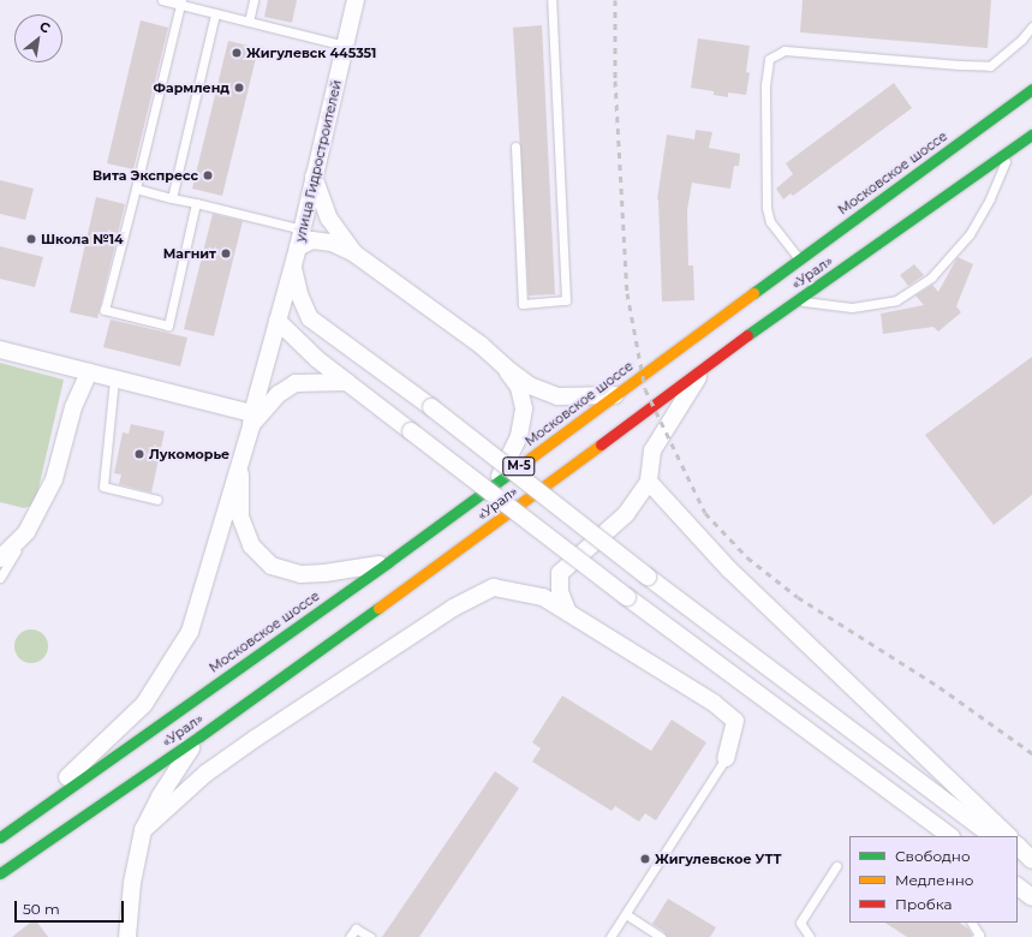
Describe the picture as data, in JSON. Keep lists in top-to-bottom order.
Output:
{
  "streets": {
    "highway": ["Московское шоссе", "«Урал»", "М-5"],
    "street": ["улица Гидростроителей"]
  },
  "crossings": [
    ["улица Гидростроителей", "Московское шоссе"]
  ],
  "places": [
    "Жигулевск 445351",
    "Фармленд",
    "Вита Экспресс",
    "Школа №14",
    "Магнит",
    "Лукоморье",
    "Жигулевское УТТ"
  ],
  "legend": ["Свободно", "Медленно", "Пробка"],
  "scale_bar": "50 m",
  "north": "top right"
}
